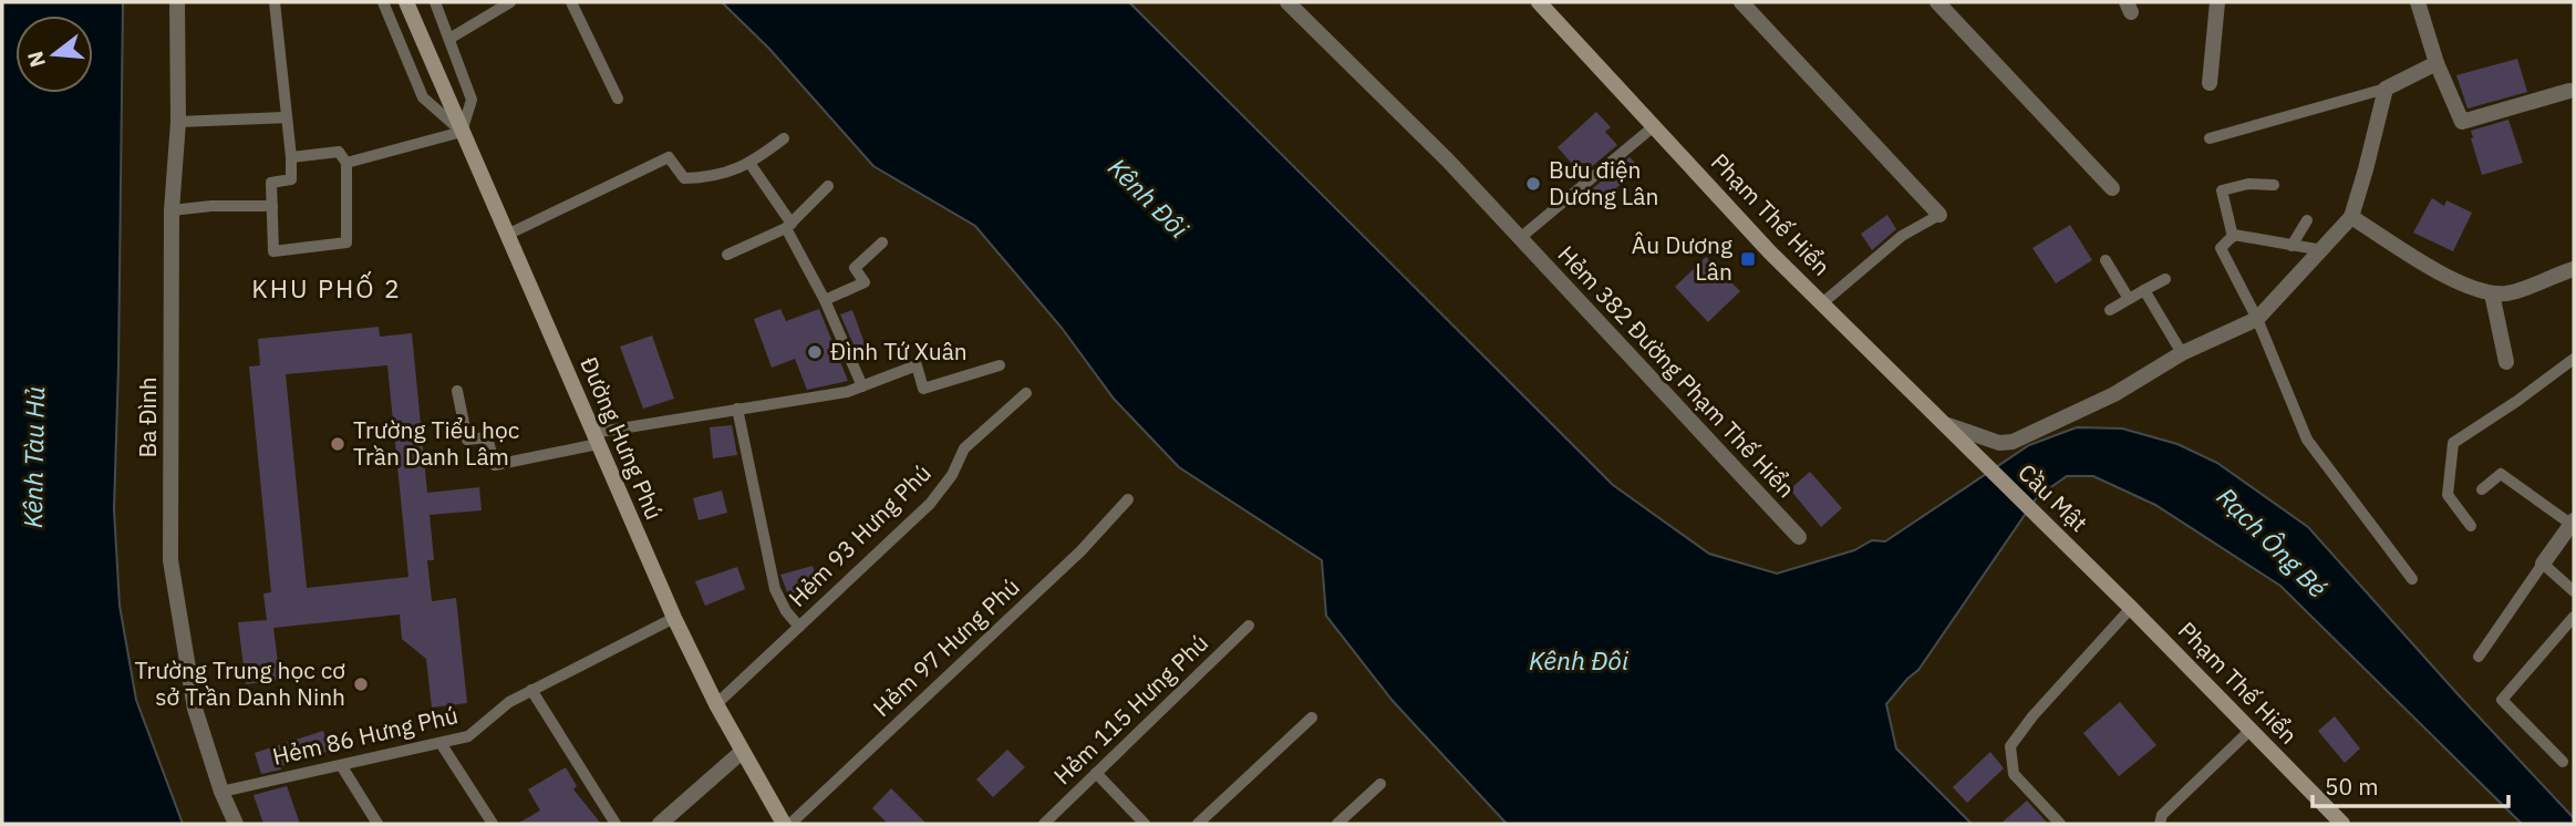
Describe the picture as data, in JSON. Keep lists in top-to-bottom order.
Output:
{
  "streets": {
    "main road": ["Phạm Thế Hiển", "Đường Hưng Phú", "Cầu Mật"],
    "street": ["Hẻm 382 Đường Phạm Thế Hiển", "Ba Đình"],
    "lane": [
      "Hẻm 93 Hưng Phú",
      "Hẻm 97 Hưng Phú",
      "Hẻm 115 Hưng Phú",
      "Hẻm 86 Hưng Phú"
    ]
  },
  "crossings": [
    ["Phạm Thế Hiển", "Cầu Mật"],
    ["Ba Đình", "Hẻm 86 Hưng Phú"],
    ["Đường Hưng Phú", "Hẻm 93 Hưng Phú"],
    ["Đường Hưng Phú", "Hẻm 86 Hưng Phú"]
  ],
  "districts": ["KHU PHỐ 2"],
  "water": ["Kênh Đôi", "Kênh Tàu Hủ", "Rạch Ông Bé"],
  "places": {
    "other": [
      "Bưu điện Dương Lân",
      "Đình Tứ Xuân",
      "Trường Tiểu học Trần Danh Lâm",
      "Trường Trung học cơ sở Trần Danh Ninh"
    ],
    "transit": ["Âu Dương Lân"]
  },
  "scale_bar": "50 m",
  "north": "left"
}
